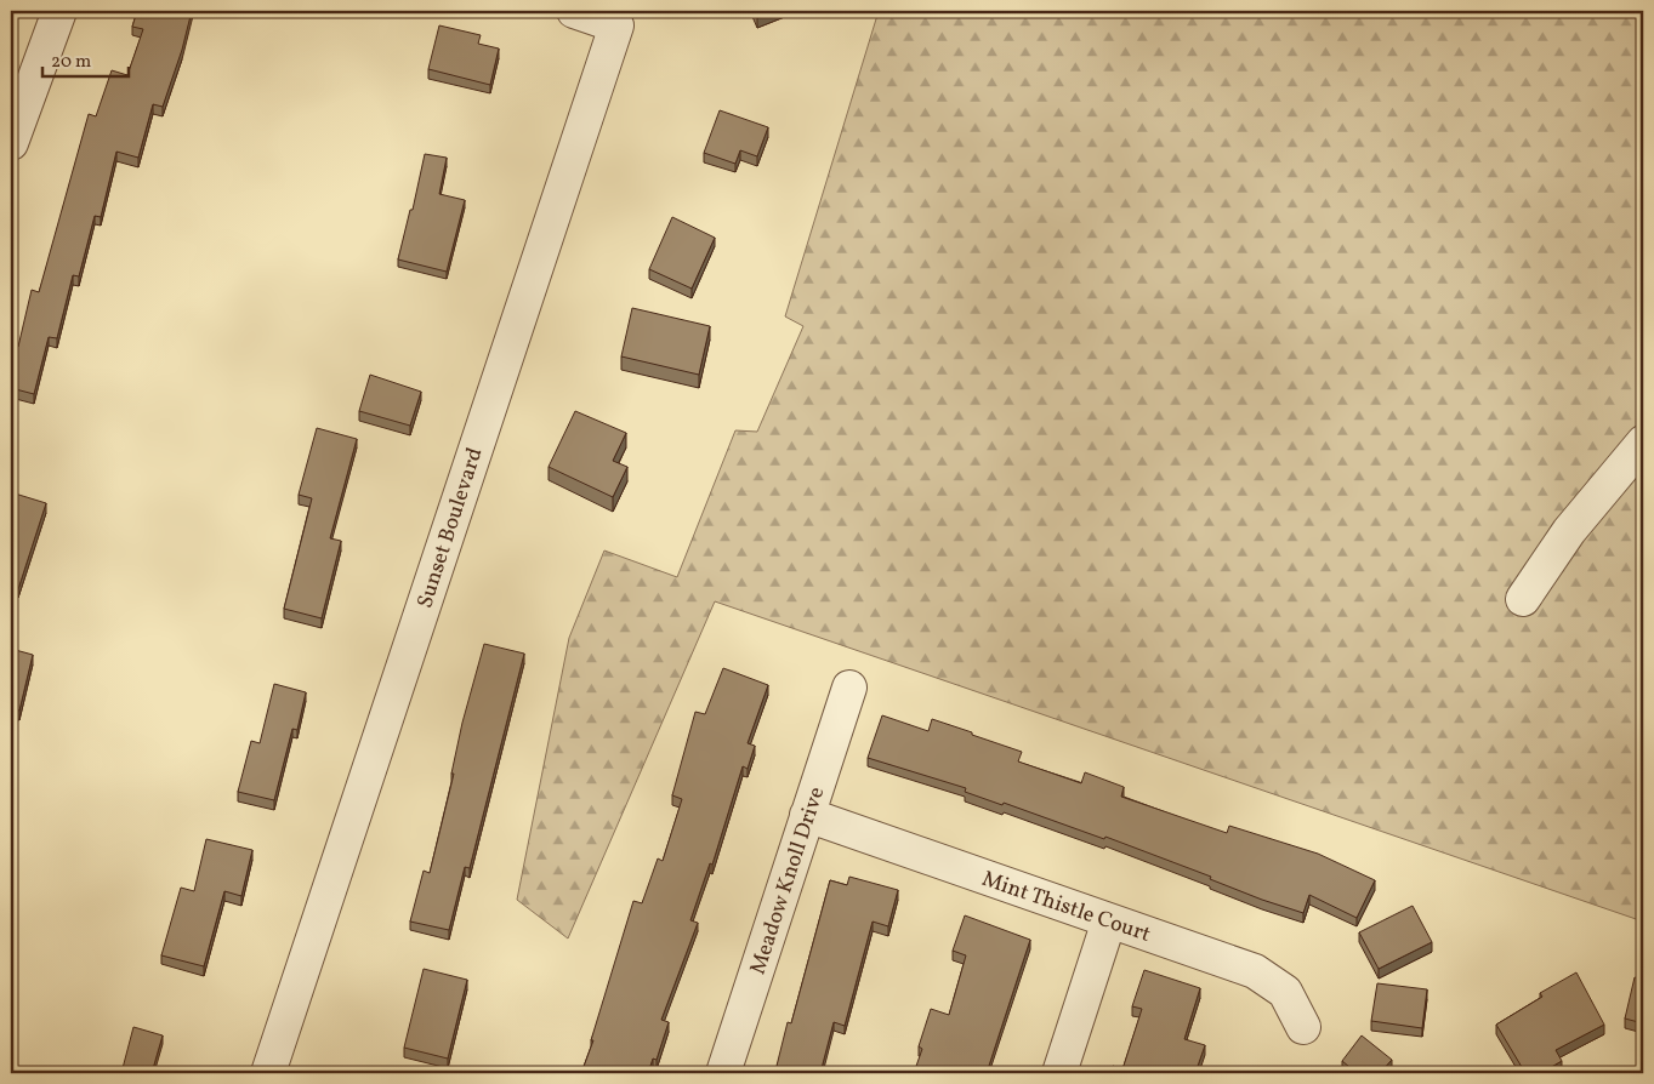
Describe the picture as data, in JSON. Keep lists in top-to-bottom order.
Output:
{
  "streets": {
    "street": ["Sunset Boulevard", "Meadow Knoll Drive", "Mint Thistle Court"]
  },
  "crossings": [
    ["Meadow Knoll Drive", "Mint Thistle Court"]
  ],
  "scale_bar": "20 m"
}
